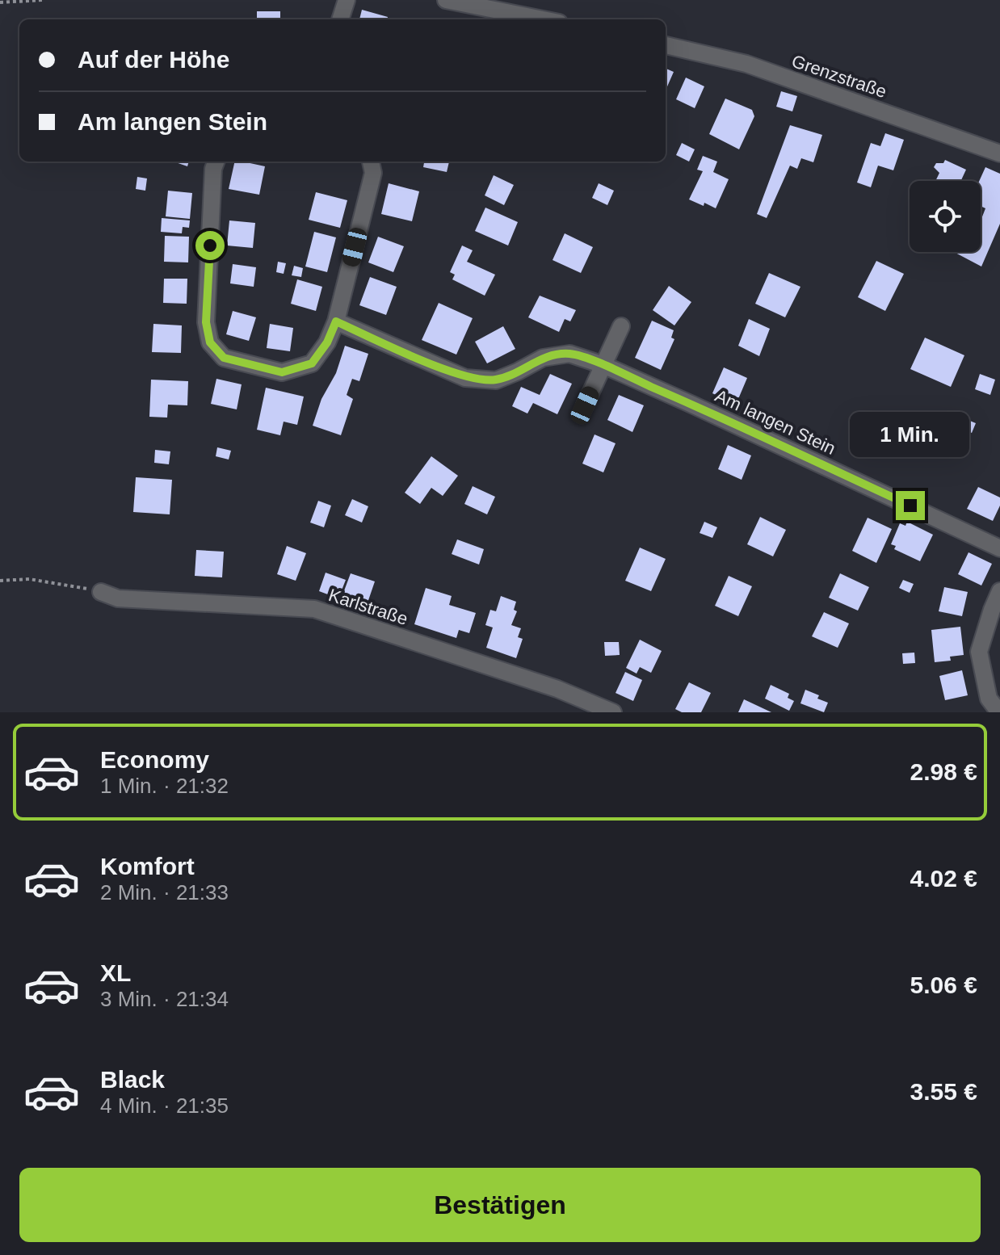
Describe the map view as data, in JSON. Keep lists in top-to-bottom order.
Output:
{
  "streets": {
    "street": ["Grenzstraße", "Am langen Stein", "Karlstraße"]
  },
  "page": {
    "banner": ["Auf der Höhe", "Am langen Stein"],
    "bubble": "1 Min.",
    "list": [
      {
        "name": "Economy",
        "note": "1 Min. · 21:32",
        "value": "2.98 €"
      },
      {
        "name": "Komfort",
        "note": "2 Min. · 21:33",
        "value": "4.02 €"
      },
      {
        "name": "XL",
        "note": "3 Min. · 21:34",
        "value": "5.06 €"
      },
      {
        "name": "Black",
        "note": "4 Min. · 21:35",
        "value": "3.55 €"
      }
    ],
    "buttons": "Bestätigen"
  }
}
